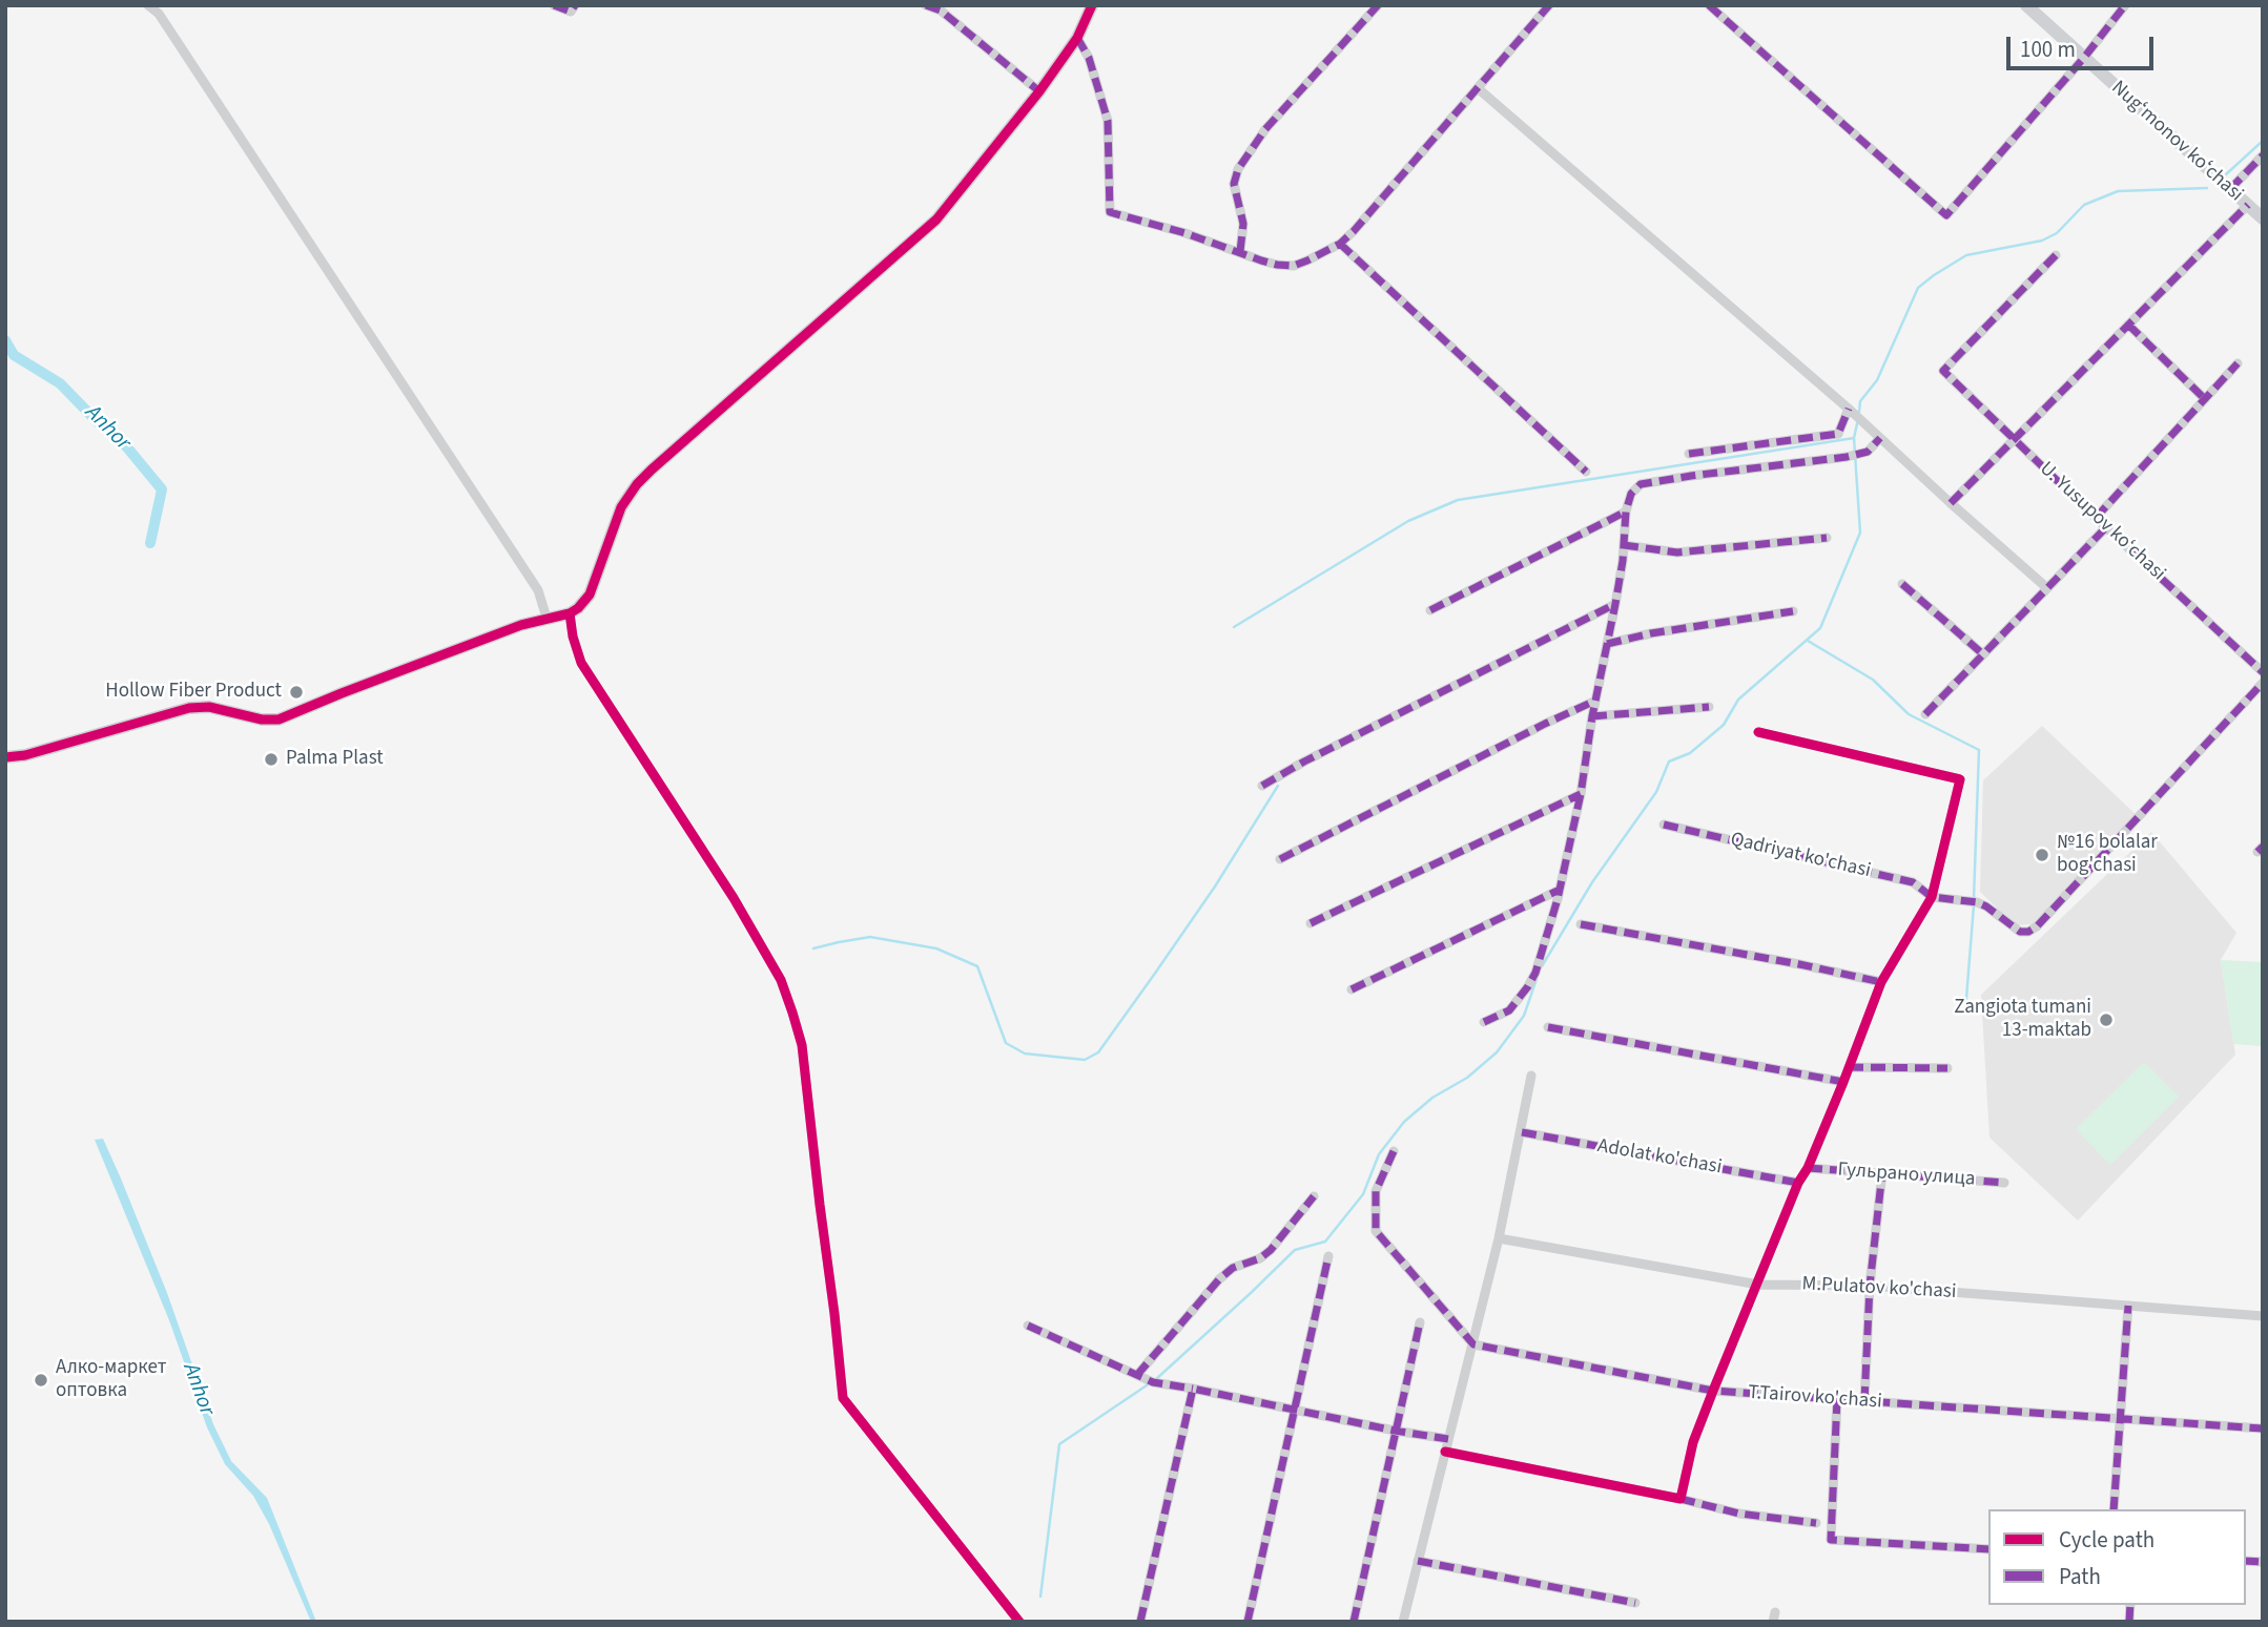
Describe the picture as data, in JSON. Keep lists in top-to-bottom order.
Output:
{
  "streets": {
    "main road": ["Nugʻmonov koʻchasi"],
    "street": [
      "U. Yusupov ko‘chasi",
      "Qadriyat ko'chasi",
      "Adolat ko'chasi",
      "Гульрано улица",
      "M.Pulatov ko'chasi",
      "T.Tairov ko'chasi"
    ]
  },
  "water": ["Anhor"],
  "places": [
    "Hollow Fiber Product",
    "Palma Plast",
    "№16 bolalar bog'chasi",
    "Zangiota tumani 13-maktab",
    "Алко-маркет оптовка"
  ],
  "legend": ["Cycle path", "Path"],
  "scale_bar": "100 m"
}
